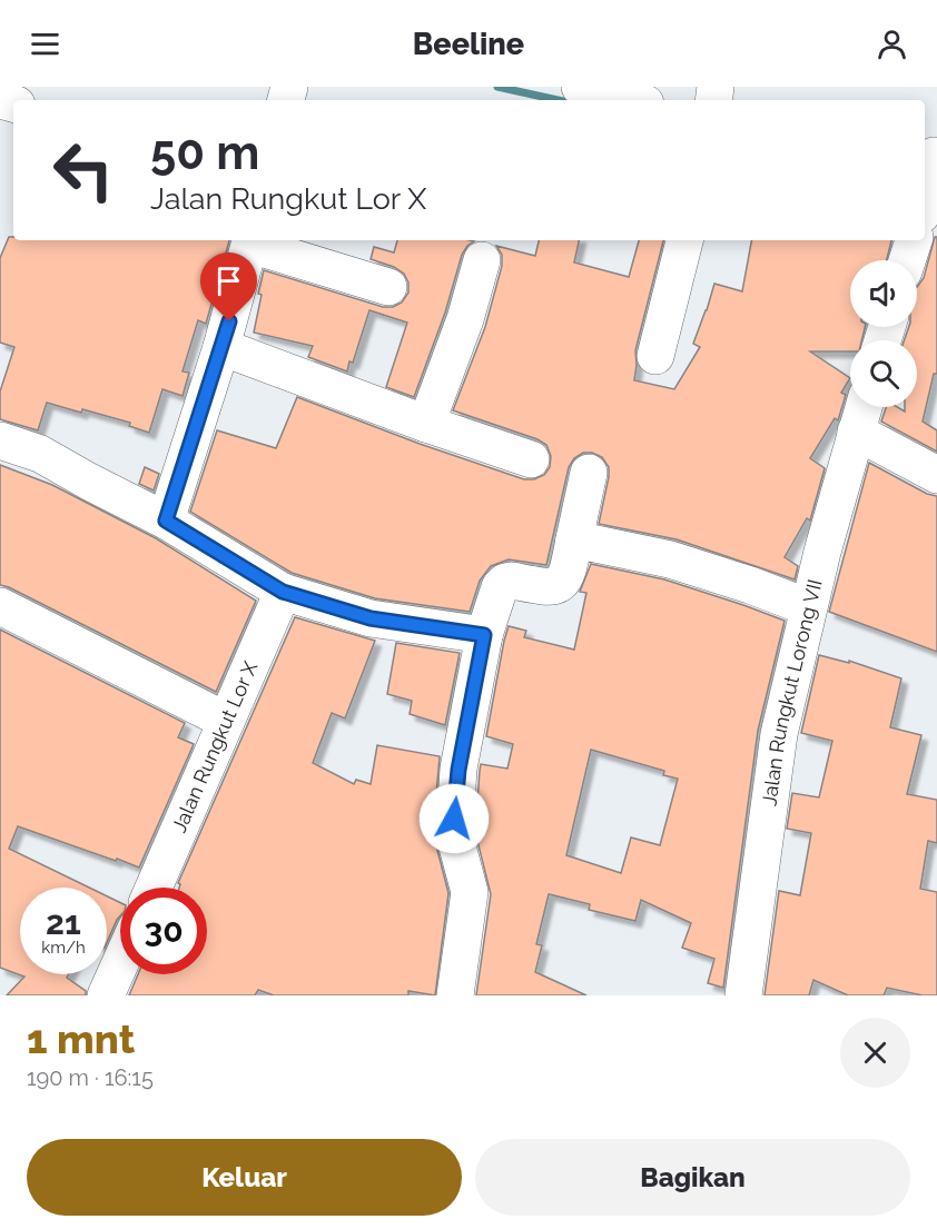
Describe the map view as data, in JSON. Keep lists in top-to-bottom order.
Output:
{
  "streets": {
    "street": ["Jalan Rungkut Lorong VII", "Jalan Rungkut Lor X"]
  },
  "page": {
    "header": "Beeline",
    "turn": ["50 m", "Jalan Rungkut Lor X"],
    "speed": "21 km/h",
    "limit": "30",
    "heading": ["1 mnt", "190 m · 16:15"],
    "buttons": ["Keluar", "Bagikan"]
  }
}
